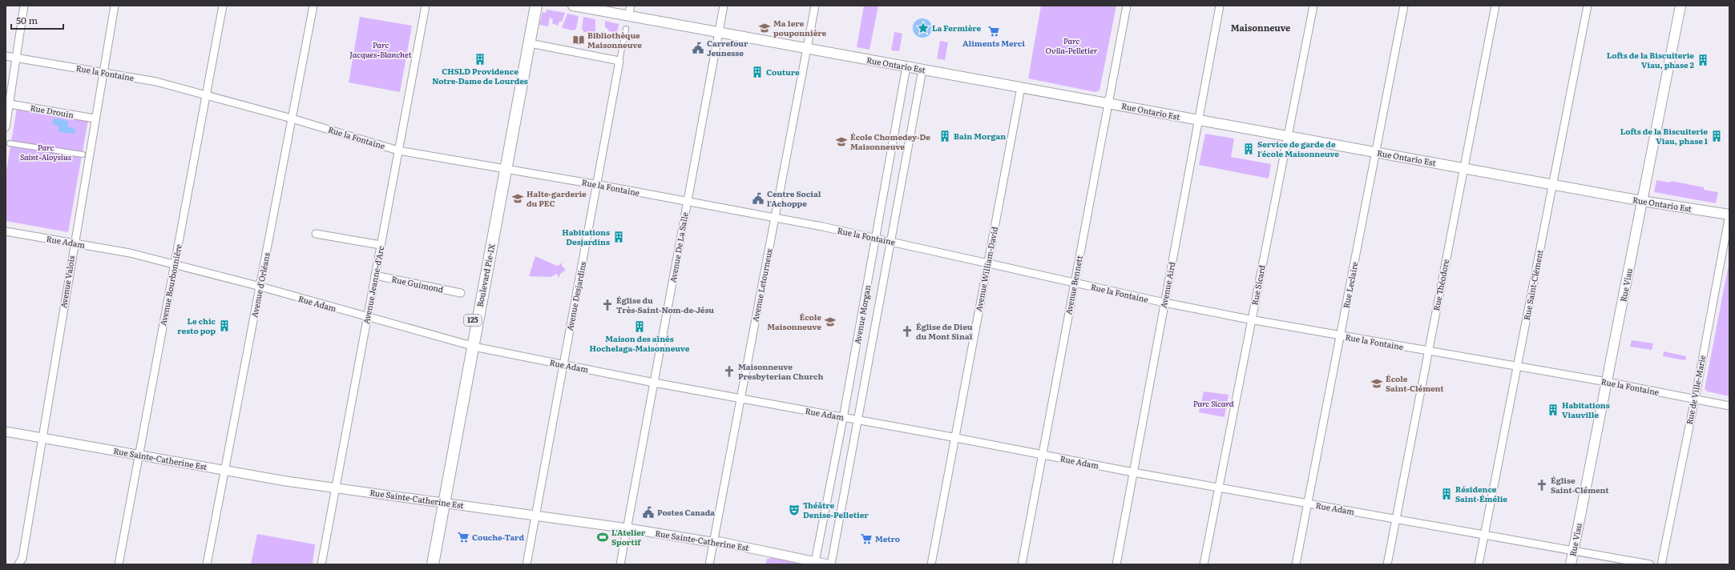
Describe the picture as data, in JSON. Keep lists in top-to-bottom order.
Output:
{
  "streets": {
    "main road": [
      "Rue Ontario Est",
      "Boulevard Pie-IX",
      "Rue Viau",
      "125"
    ],
    "street": [
      "Rue la Fontaine",
      "Rue Drouin",
      "Rue Adam",
      "Avenue De La Salle",
      "Avenue William-David",
      "Avenue Valois",
      "Rue Guimond",
      "Avenue Bourbonnière",
      "Avenue d'Orléans",
      "Avenue Jeanne-d'Arc",
      "Avenue Letourneux",
      "Avenue Bennett",
      "Avenue Aird",
      "Rue Sicard",
      "Rue Leclaire",
      "Rue Théodore",
      "Rue Saint-Clément",
      "Avenue Desjardins",
      "Avenue Morgan",
      "Rue de Ville-Marie",
      "Rue Sainte-Catherine Est"
    ]
  },
  "crossings": [
    ["Rue Ontario Est", "Avenue De La Salle"],
    ["Rue Ontario Est", "Avenue William-David"],
    ["Rue Ontario Est", "Avenue Letourneux"],
    ["Rue Ontario Est", "Avenue Bennett"],
    ["Rue Ontario Est", "Avenue Aird"],
    ["Rue Ontario Est", "Rue Sicard"],
    ["Rue Ontario Est", "Rue Leclaire"],
    ["Rue Ontario Est", "Rue Théodore"],
    ["Rue Ontario Est", "Rue Saint-Clément"],
    ["Rue Ontario Est", "Rue Viau"],
    ["Rue Ontario Est", "Avenue Morgan"],
    ["Rue Ontario Est", "Rue de Ville-Marie"],
    ["Rue la Fontaine", "Avenue De La Salle"],
    ["Rue la Fontaine", "Avenue William-David"],
    ["Rue la Fontaine", "Boulevard Pie-IX"],
    ["Rue la Fontaine", "Avenue Valois"],
    ["Rue la Fontaine", "Avenue Bourbonnière"],
    ["Rue la Fontaine", "Avenue d'Orléans"],
    ["Rue la Fontaine", "Avenue Jeanne-d'Arc"],
    ["Rue la Fontaine", "Avenue Letourneux"],
    ["Rue la Fontaine", "Avenue Bennett"],
    ["Rue la Fontaine", "Avenue Aird"],
    ["Rue la Fontaine", "Rue Sicard"],
    ["Rue la Fontaine", "Rue Leclaire"],
    ["Rue la Fontaine", "Rue Théodore"],
    ["Rue la Fontaine", "Rue Saint-Clément"],
    ["Rue la Fontaine", "Rue Viau"],
    ["Rue la Fontaine", "Avenue Desjardins"],
    ["Rue la Fontaine", "Avenue Morgan"],
    ["Rue la Fontaine", "Rue de Ville-Marie"],
    ["Rue Drouin", "Avenue Valois"],
    ["Rue Adam", "Avenue De La Salle"],
    ["Rue Adam", "Avenue William-David"],
    ["Rue Adam", "Boulevard Pie-IX"],
    ["Rue Adam", "Avenue Valois"],
    ["Rue Adam", "Avenue Bourbonnière"],
    ["Rue Adam", "Avenue d'Orléans"],
    ["Rue Adam", "Avenue Jeanne-d'Arc"],
    ["Rue Adam", "Avenue Letourneux"],
    ["Rue Adam", "Avenue Bennett"],
    ["Rue Adam", "Avenue Aird"],
    ["Rue Adam", "Rue Sicard"],
    ["Rue Adam", "Rue Leclaire"],
    ["Rue Adam", "Rue Théodore"],
    ["Rue Adam", "Rue Saint-Clément"],
    ["Rue Adam", "Rue Viau"],
    ["Rue Adam", "Avenue Desjardins"],
    ["Rue Adam", "Avenue Morgan"],
    ["Avenue De La Salle", "Rue Sainte-Catherine Est"],
    ["Boulevard Pie-IX", "Rue Sainte-Catherine Est"],
    ["Avenue Valois", "Rue Sainte-Catherine Est"],
    ["Rue Guimond", "Avenue Jeanne-d'Arc"],
    ["Avenue Bourbonnière", "Rue Sainte-Catherine Est"],
    ["Avenue d'Orléans", "Rue Sainte-Catherine Est"],
    ["Avenue Jeanne-d'Arc", "Rue Sainte-Catherine Est"],
    ["Avenue Letourneux", "Rue Sainte-Catherine Est"],
    ["Avenue Desjardins", "Rue Sainte-Catherine Est"],
    ["Avenue Morgan", "Rue Sainte-Catherine Est"]
  ],
  "districts": ["Maisonneuve"],
  "parks": [
    "Parc Ovila-Pelletier",
    "Parc Jacques-Blanchet",
    "Parc Saint-Aloysius",
    "Parc Sicard"
  ],
  "places": {
    "school or university": [
      "Ma 1ere pouponnière",
      "École Chomedey-De Maisonneuve",
      "Halte-garderie du PEC",
      "École Maisonneuve",
      "École Saint-Clément"
    ],
    "place": ["La Fermière"],
    "supermarket": ["Aliments Merci", "Couche-Tard", "Metro"],
    "library": ["Bibliothèque Maisonneuve"],
    "public building": ["Carrefour Jeunesse", "Centre Social l'Achoppe", "Postes Canada"],
    "building": [
      "CHSLD Providence Notre-Dame de Lourdes",
      "Lofts de la Biscuiterie Viau, phase 2",
      "Couture",
      "Bain Morgan",
      "Lofts de la Biscuiterie Viau, phase 1",
      "Service de garde de l'école Maisonneuve",
      "Habitations Desjardins",
      "Le chic resto pop",
      "Maison des aînés Hochelaga-Maisonneuve",
      "Habitations Viauville",
      "Résidence Saint-Émélie"
    ],
    "church": [
      "Église du Très-Saint-Nom-de-Jésu",
      "Église de Dieu du Mont Sinaï",
      "Maisonneuve Presbyterian Church",
      "Église Saint-Clément"
    ],
    "theatre": ["Théâtre Denise-Pelletier"],
    "sports": ["L'Atelier Sportif"]
  },
  "scale_bar": "50 m"
}
